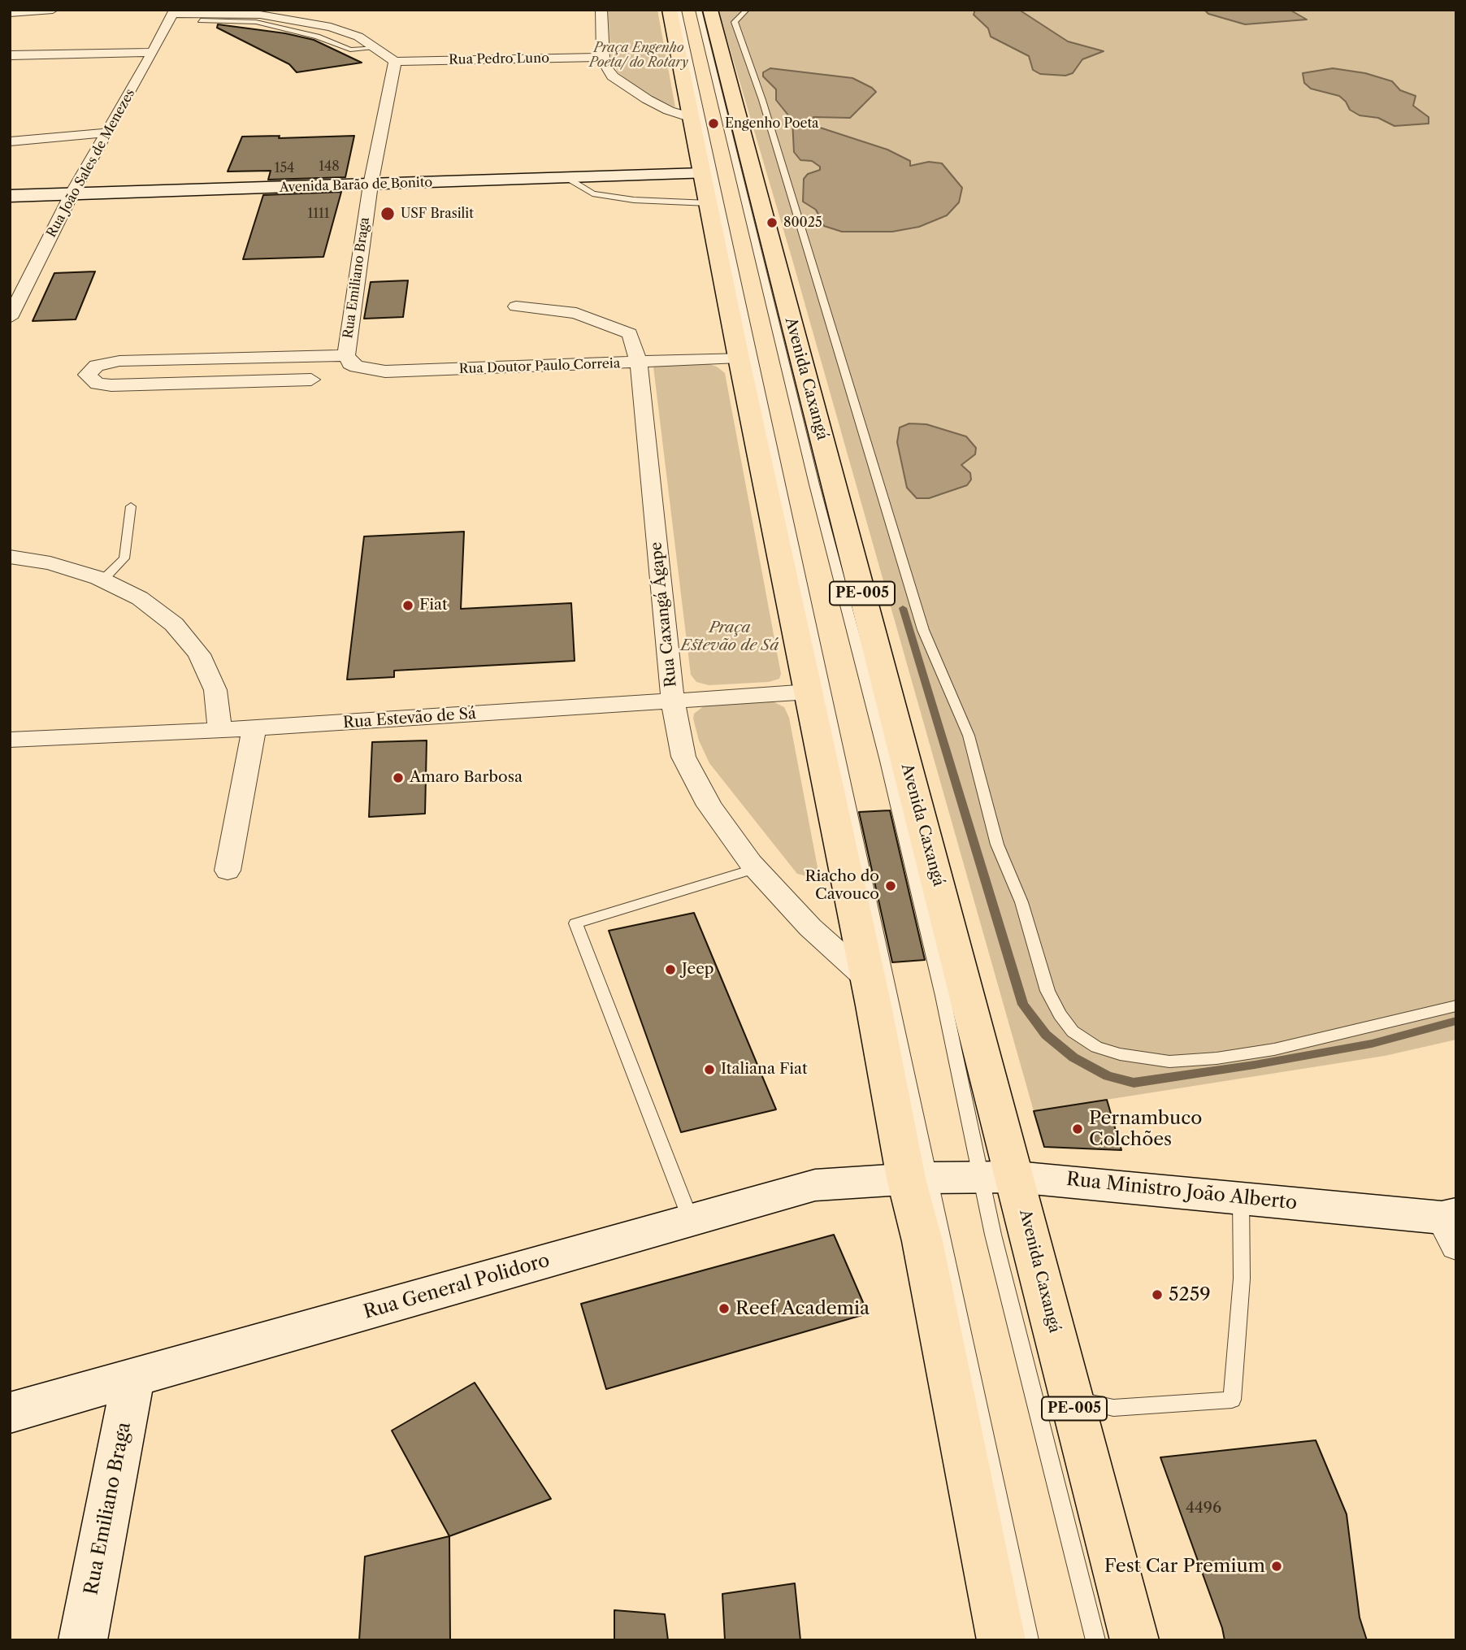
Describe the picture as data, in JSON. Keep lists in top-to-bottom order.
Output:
{
  "streets": {
    "main road": ["Avenida Caxangá", "PE-005"],
    "street": [
      "Rua Pedro Luno",
      "Rua João Sales de Menezes",
      "Avenida Barão de Bonito",
      "Rua Emiliano Braga",
      "Rua Doutor Paulo Correia",
      "Rua Caxangá Ágape",
      "Rua Estevão de Sá",
      "Rua Ministro João Alberto",
      "Rua General Polidoro"
    ]
  },
  "crossings": [
    ["Rua Pedro Luno", "Rua Emiliano Braga"],
    ["Rua João Sales de Menezes", "Avenida Barão de Bonito"],
    ["Avenida Barão de Bonito", "Rua Emiliano Braga"],
    ["Rua Emiliano Braga", "Rua Doutor Paulo Correia"],
    ["Rua Emiliano Braga", "Rua General Polidoro"],
    ["Rua Doutor Paulo Correia", "Rua Caxangá Ágape"],
    ["Avenida Caxangá", "Rua Ministro João Alberto"],
    ["Rua Caxangá Ágape", "Rua Estevão de Sá"],
    ["Rua Ministro João Alberto", "Rua General Polidoro"]
  ],
  "parks": ["Praça Engenho Poeta/ do Rotary", "Praça Estevão de Sá"],
  "places": [
    "Engenho Poeta",
    "USF Brasilit",
    "80025",
    "Fiat",
    "Amaro Barbosa",
    "Riacho do Cavouco",
    "Jeep",
    "Italiana Fiat",
    "Pernambuco Colchões",
    "5259",
    "Reef Academia",
    "Fest Car Premium"
  ],
  "house_numbers": [
    "148",
    "154",
    "1111",
    "4496"
  ]
}
